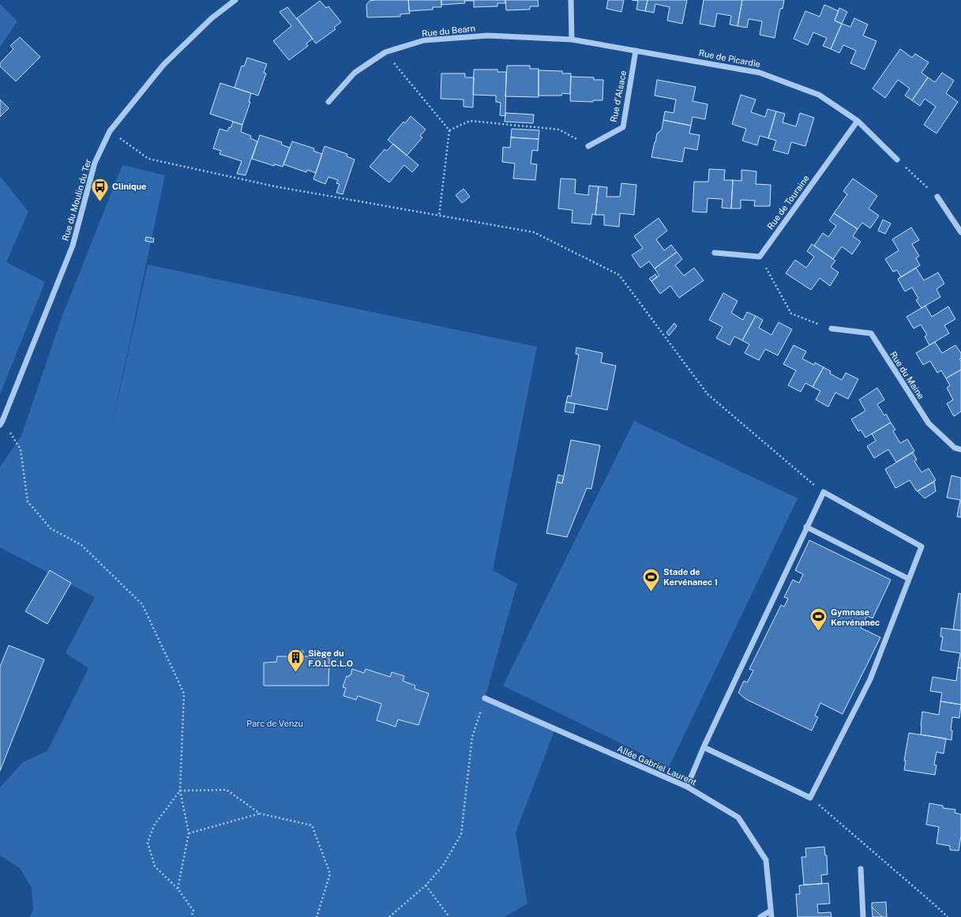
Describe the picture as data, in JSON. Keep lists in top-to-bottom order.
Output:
{
  "streets": {
    "street": [
      "Rue du Bearn",
      "Rue de Picardie",
      "Rue d'Alsace",
      "Rue du Moulin du Ter",
      "Rue de Touraine",
      "Rue du Maine",
      "Allée Gabriel Laurent"
    ]
  },
  "crossings": [
    ["Rue du Bearn", "Rue de Picardie"],
    ["Rue de Picardie", "Rue d'Alsace"],
    ["Rue de Picardie", "Rue de Touraine"]
  ],
  "parks": ["Parc de Venzu"],
  "places": {
    "bus stop": ["Clinique"],
    "sports": ["Stade de Kervénanec 1", "Gymnase Kervénanec"],
    "building": ["Siège du F.O.L.C.L.O"]
  }
}
